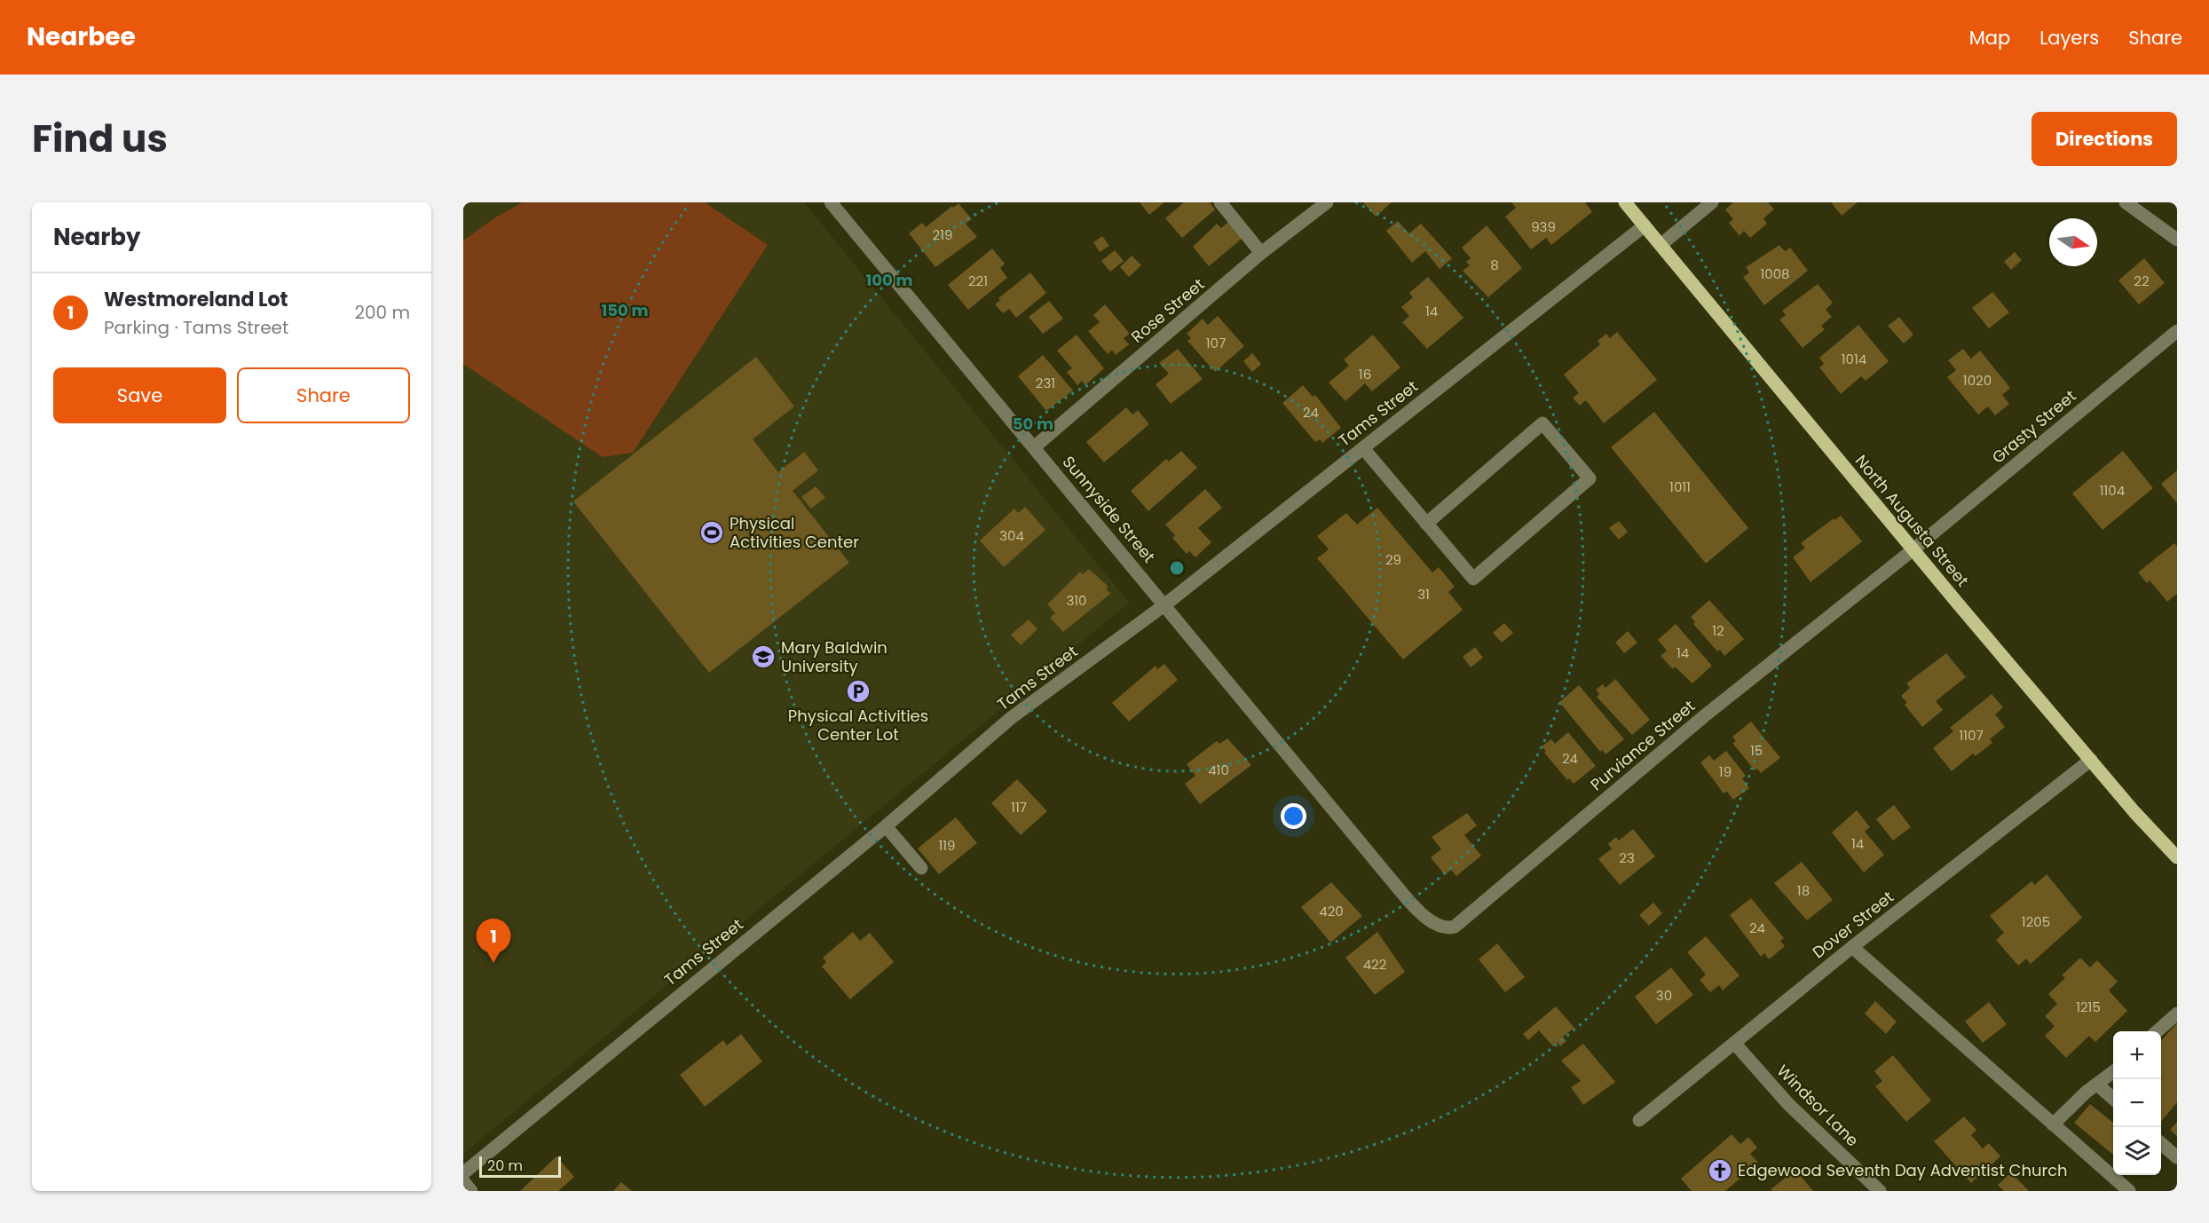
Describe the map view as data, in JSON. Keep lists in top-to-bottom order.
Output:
{
  "streets": {
    "main road": ["North Augusta Street"],
    "street": [
      "Rose Street",
      "Tams Street",
      "Grasty Street",
      "Sunnyside Street",
      "Purviance Street",
      "Dover Street",
      "Windsor Lane"
    ]
  },
  "crossings": [
    ["Rose Street", "Sunnyside Street"],
    ["Tams Street", "Sunnyside Street"],
    ["Tams Street", "North Augusta Street"],
    ["Grasty Street", "North Augusta Street"],
    ["Grasty Street", "Purviance Street"],
    ["Sunnyside Street", "Purviance Street"],
    ["North Augusta Street", "Purviance Street"],
    ["North Augusta Street", "Dover Street"],
    ["Dover Street", "Windsor Lane"]
  ],
  "places": {
    "sports": ["Physical Activities Center"],
    "school or university": ["Mary Baldwin University"],
    "parking": ["Physical Activities Center Lot"],
    "church": ["Edgewood Seventh Day Adventist Church"]
  },
  "house_numbers": [
    "939",
    "219",
    "8",
    "1008",
    "221",
    "22",
    "14",
    "107",
    "1014",
    "16",
    "1020",
    "231",
    "24",
    "1011",
    "1104",
    "304",
    "29",
    "31",
    "310",
    "12",
    "14",
    "1107",
    "15",
    "24",
    "410",
    "19",
    "117",
    "14",
    "119",
    "23",
    "18",
    "420",
    "1205",
    "24",
    "422",
    "30",
    "1215"
  ],
  "scale_bar": "20 m",
  "north": "right",
  "page": {
    "header": "Nearbee",
    "nav": ["Map", "Layers", "Share"],
    "title": "Find us",
    "buttons": [
      "Directions",
      ["Save", "Share"]
    ],
    "heading": "Nearby",
    "list": [
      {
        "mark": "1",
        "name": "Westmoreland Lot",
        "note": "Parking · Tams Street",
        "value": "200 m"
      }
    ],
    "pins": "1",
    "map_buttons": ["+", "−"],
    "scale": "20 m"
  },
  "rings": ["100 m", "150 m", "50 m"]
}
